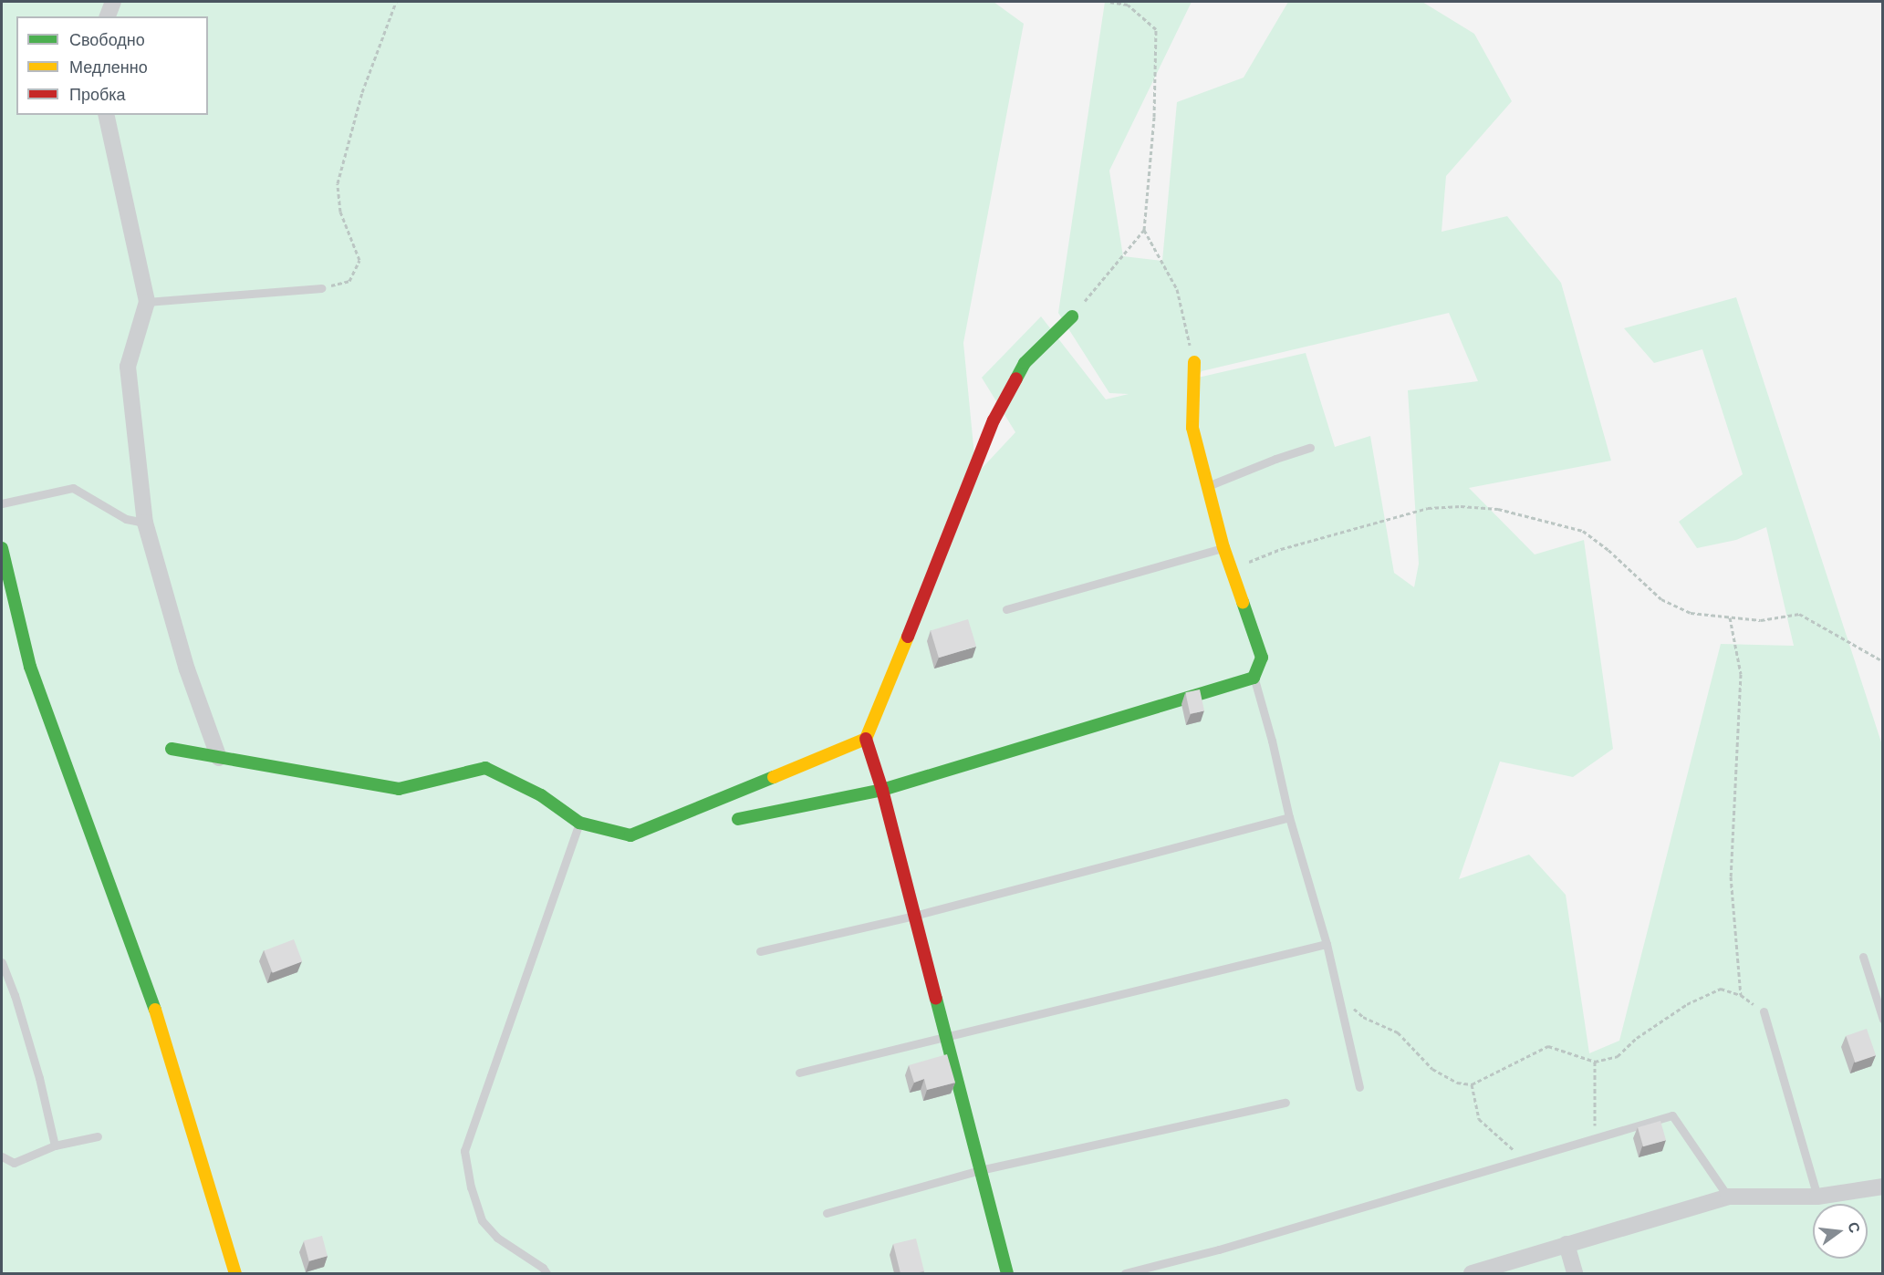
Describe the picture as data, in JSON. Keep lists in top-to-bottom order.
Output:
{
  "legend": ["Свободно", "Медленно", "Пробка"],
  "north": "right"
}
